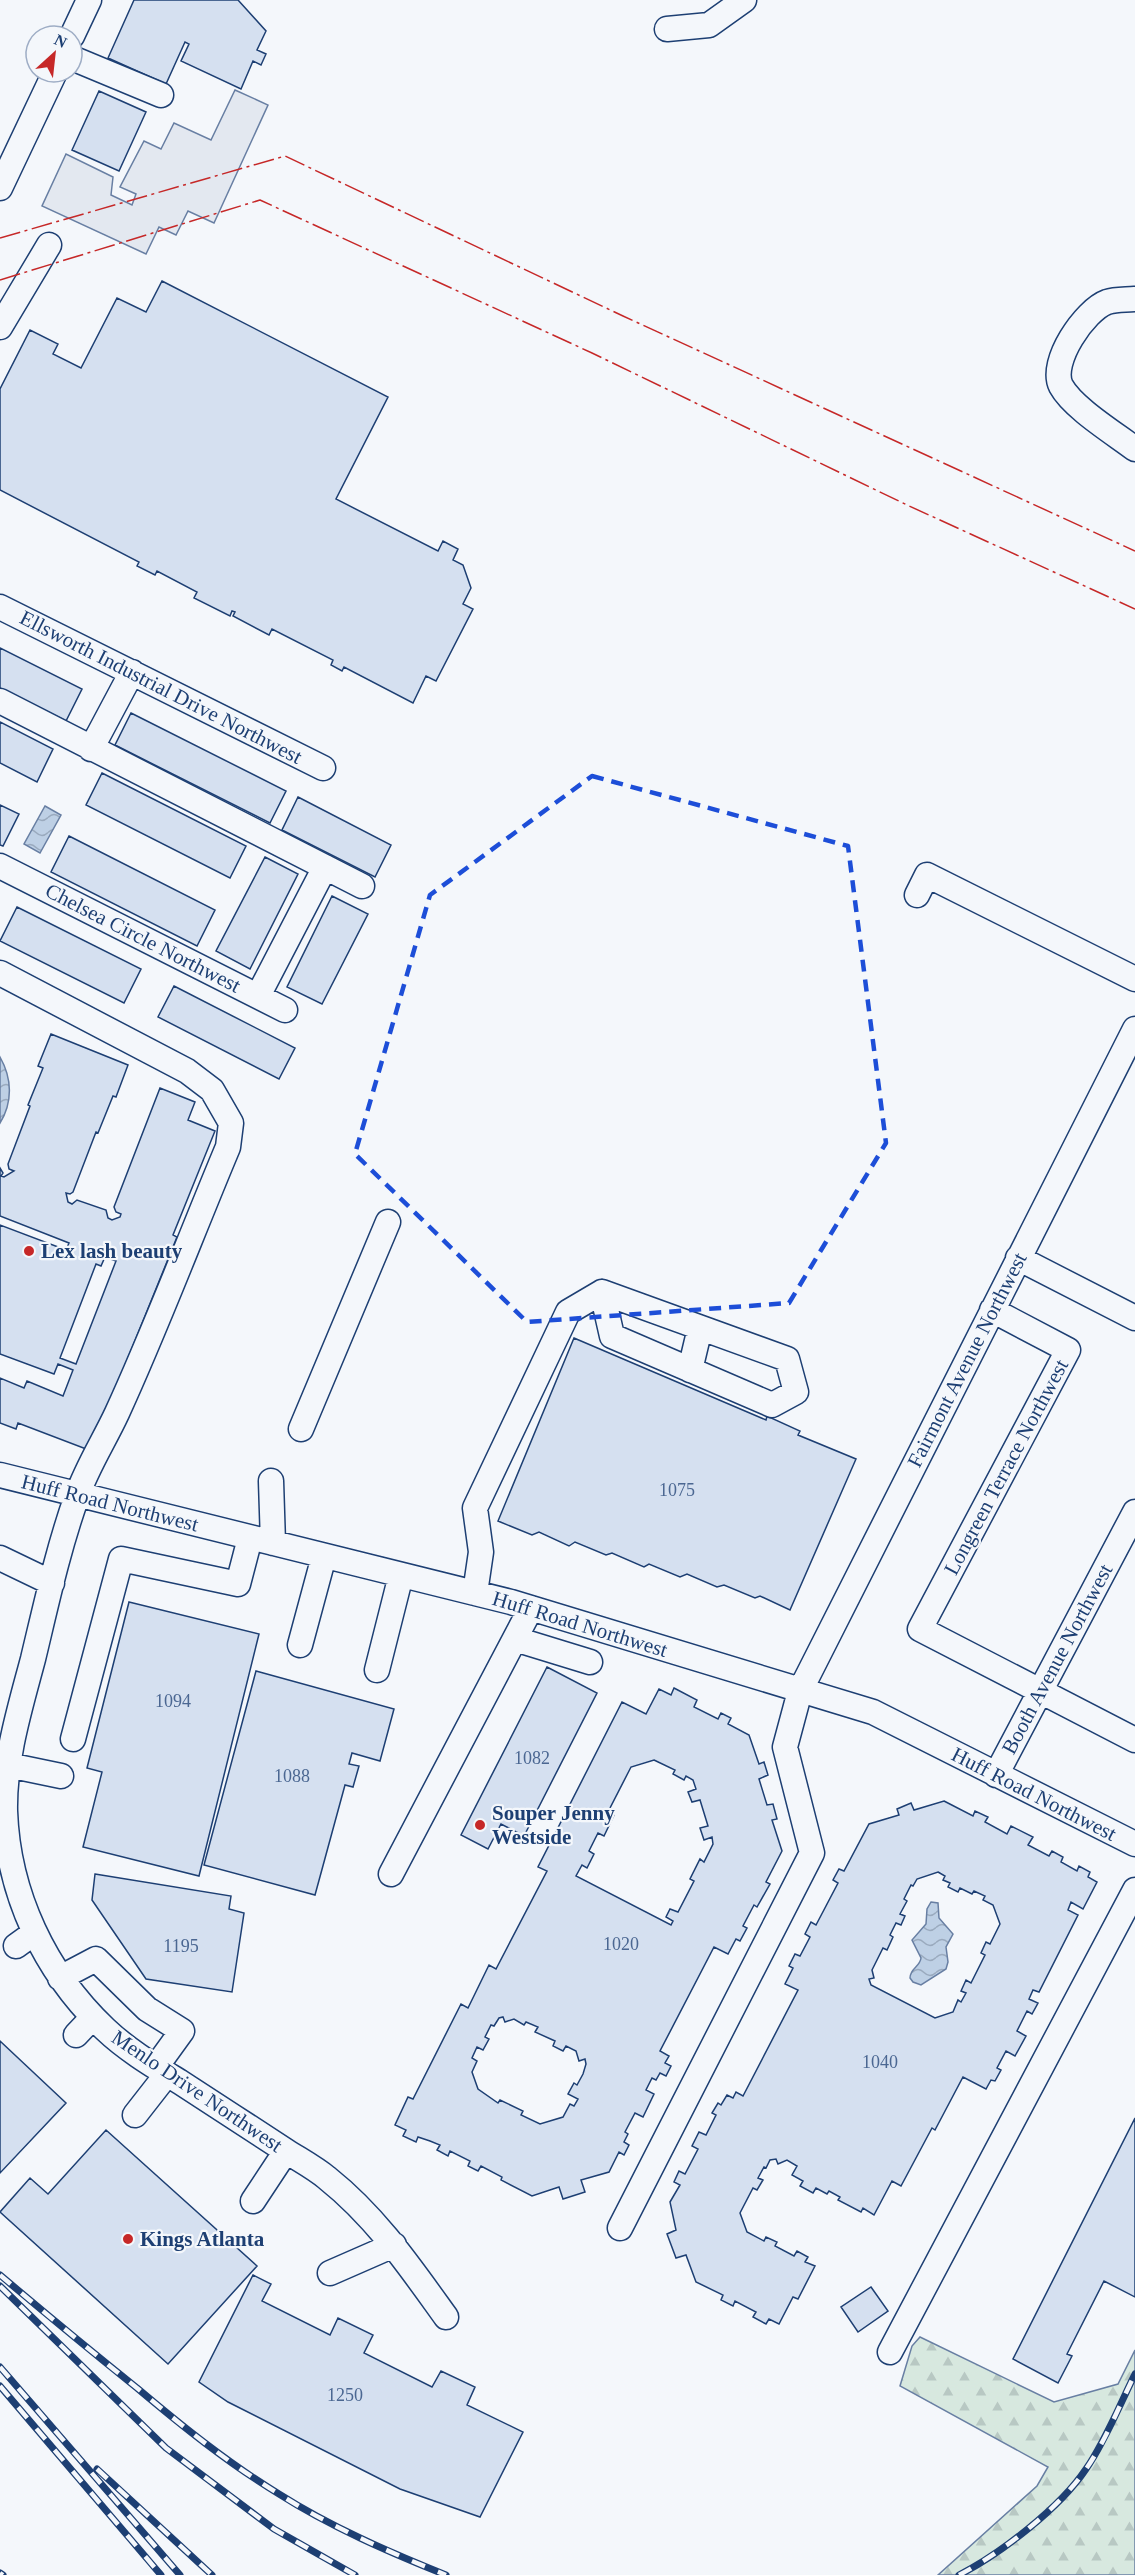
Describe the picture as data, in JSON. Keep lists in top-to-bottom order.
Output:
{
  "streets": {
    "street": [
      "Ellsworth Industrial Drive Northwest",
      "Chelsea Circle Northwest",
      "Fairmont Avenue Northwest",
      "Longreen Terrace Northwest",
      "Huff Road Northwest",
      "Booth Avenue Northwest",
      "Menlo Drive Northwest"
    ]
  },
  "crossings": [
    ["Fairmont Avenue Northwest", "Longreen Terrace Northwest"],
    ["Fairmont Avenue Northwest", "Huff Road Northwest"],
    ["Longreen Terrace Northwest", "Booth Avenue Northwest"],
    ["Huff Road Northwest", "Booth Avenue Northwest"],
    ["Huff Road Northwest", "Menlo Drive Northwest"]
  ],
  "places": ["Lex lash beauty", "Souper Jenny Westside", "Kings Atlanta"],
  "house_numbers": [
    "1075",
    "1094",
    "1082",
    "1088",
    "1020",
    "1195",
    "1040",
    "1250"
  ],
  "north": "top right"
}
